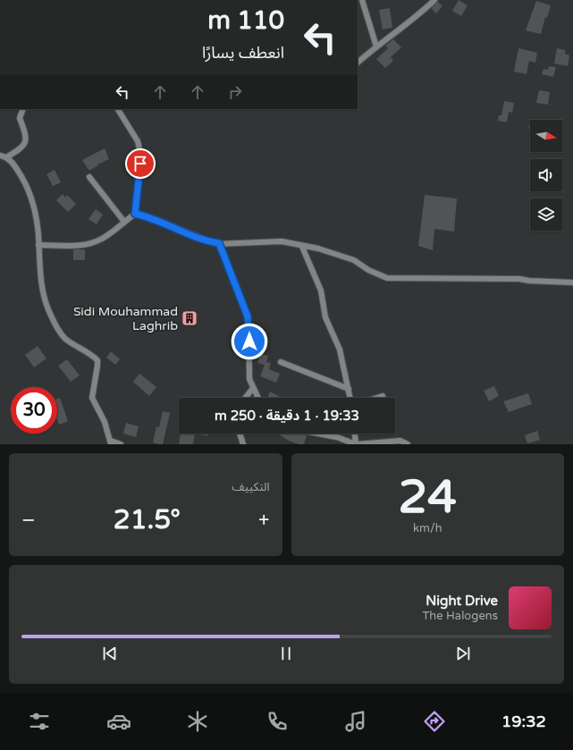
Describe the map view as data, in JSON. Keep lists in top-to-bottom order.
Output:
{
  "places": {
    "building": ["Sidi Mouhammad Laghrib"]
  },
  "north": "right",
  "page": {
    "turn": ["110 m", "انعطف يسارًا"],
    "limit": "30",
    "trip": "19:33 · 1 دقيقة · 250 m",
    "tile": [
      ["24", "km/h"],
      "التكييف"
    ],
    "heat": ["−", "21.5°", "+"],
    "song": ["Night Drive", "The Halogens"],
    "tabs": "19:32"
  }
}
